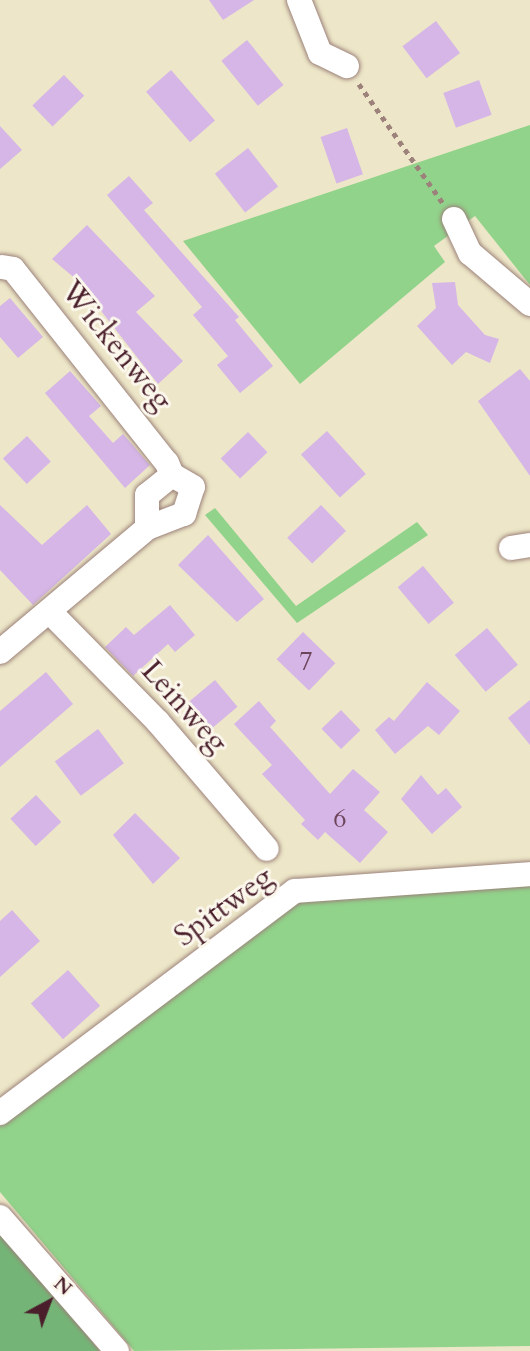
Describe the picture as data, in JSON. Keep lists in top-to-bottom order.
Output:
{
  "streets": {
    "street": ["Wickenweg", "Leinweg", "Spittweg"]
  },
  "crossings": [
    ["Wickenweg", "Leinweg"]
  ],
  "house_numbers": ["7", "6"],
  "north": "top right"
}
